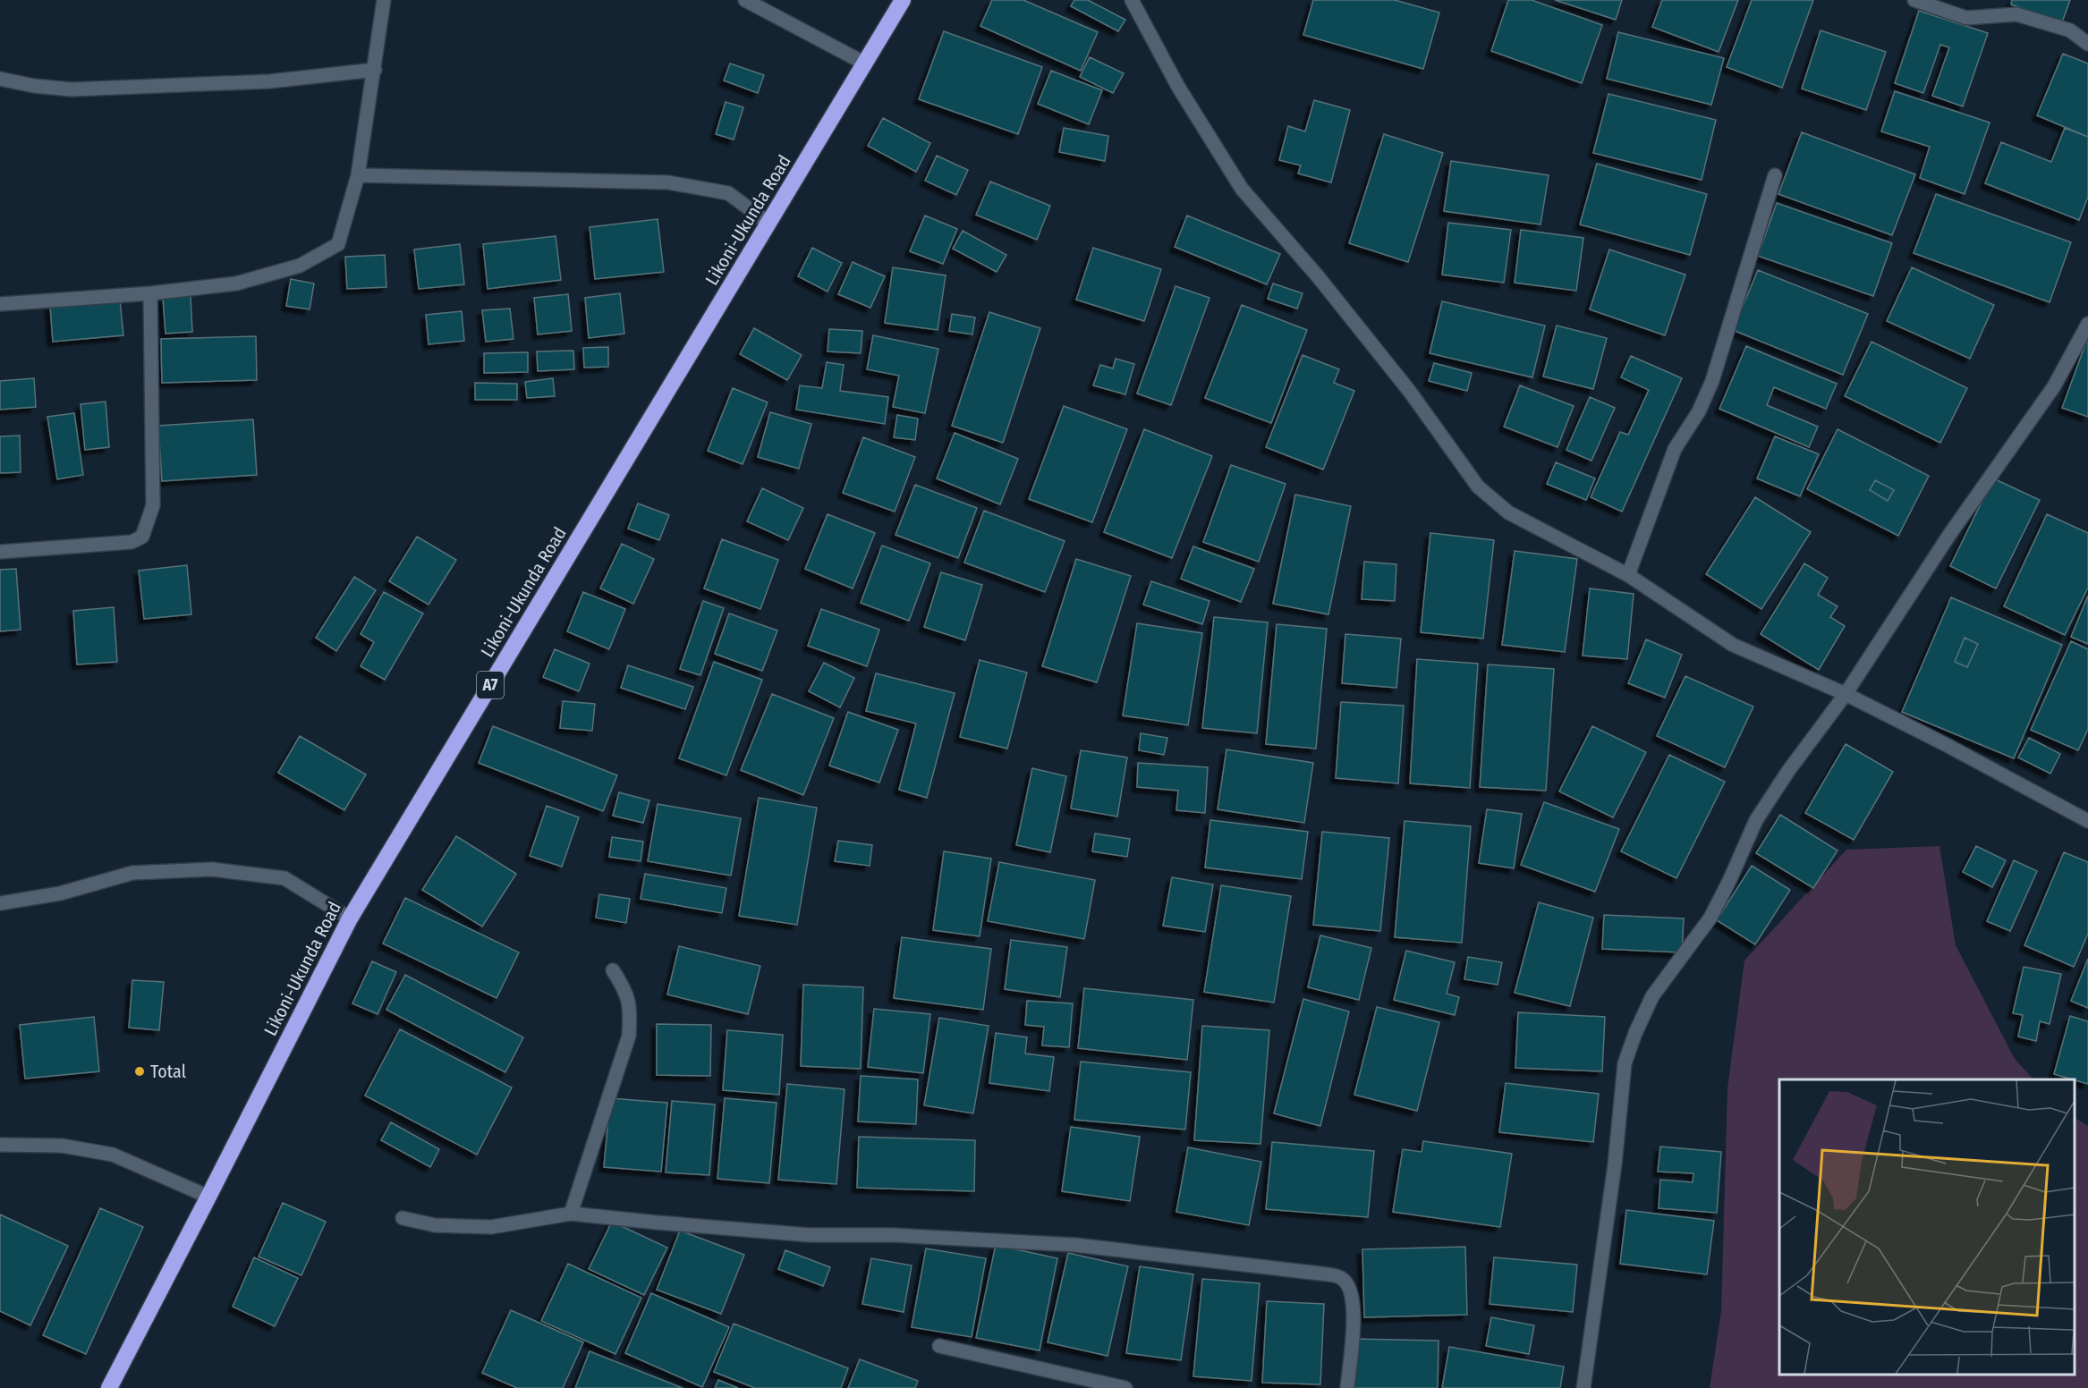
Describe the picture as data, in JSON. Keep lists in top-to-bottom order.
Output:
{
  "streets": {
    "highway": ["Likoni-Ukunda Road", "A7"]
  },
  "places": ["Total"]
}
